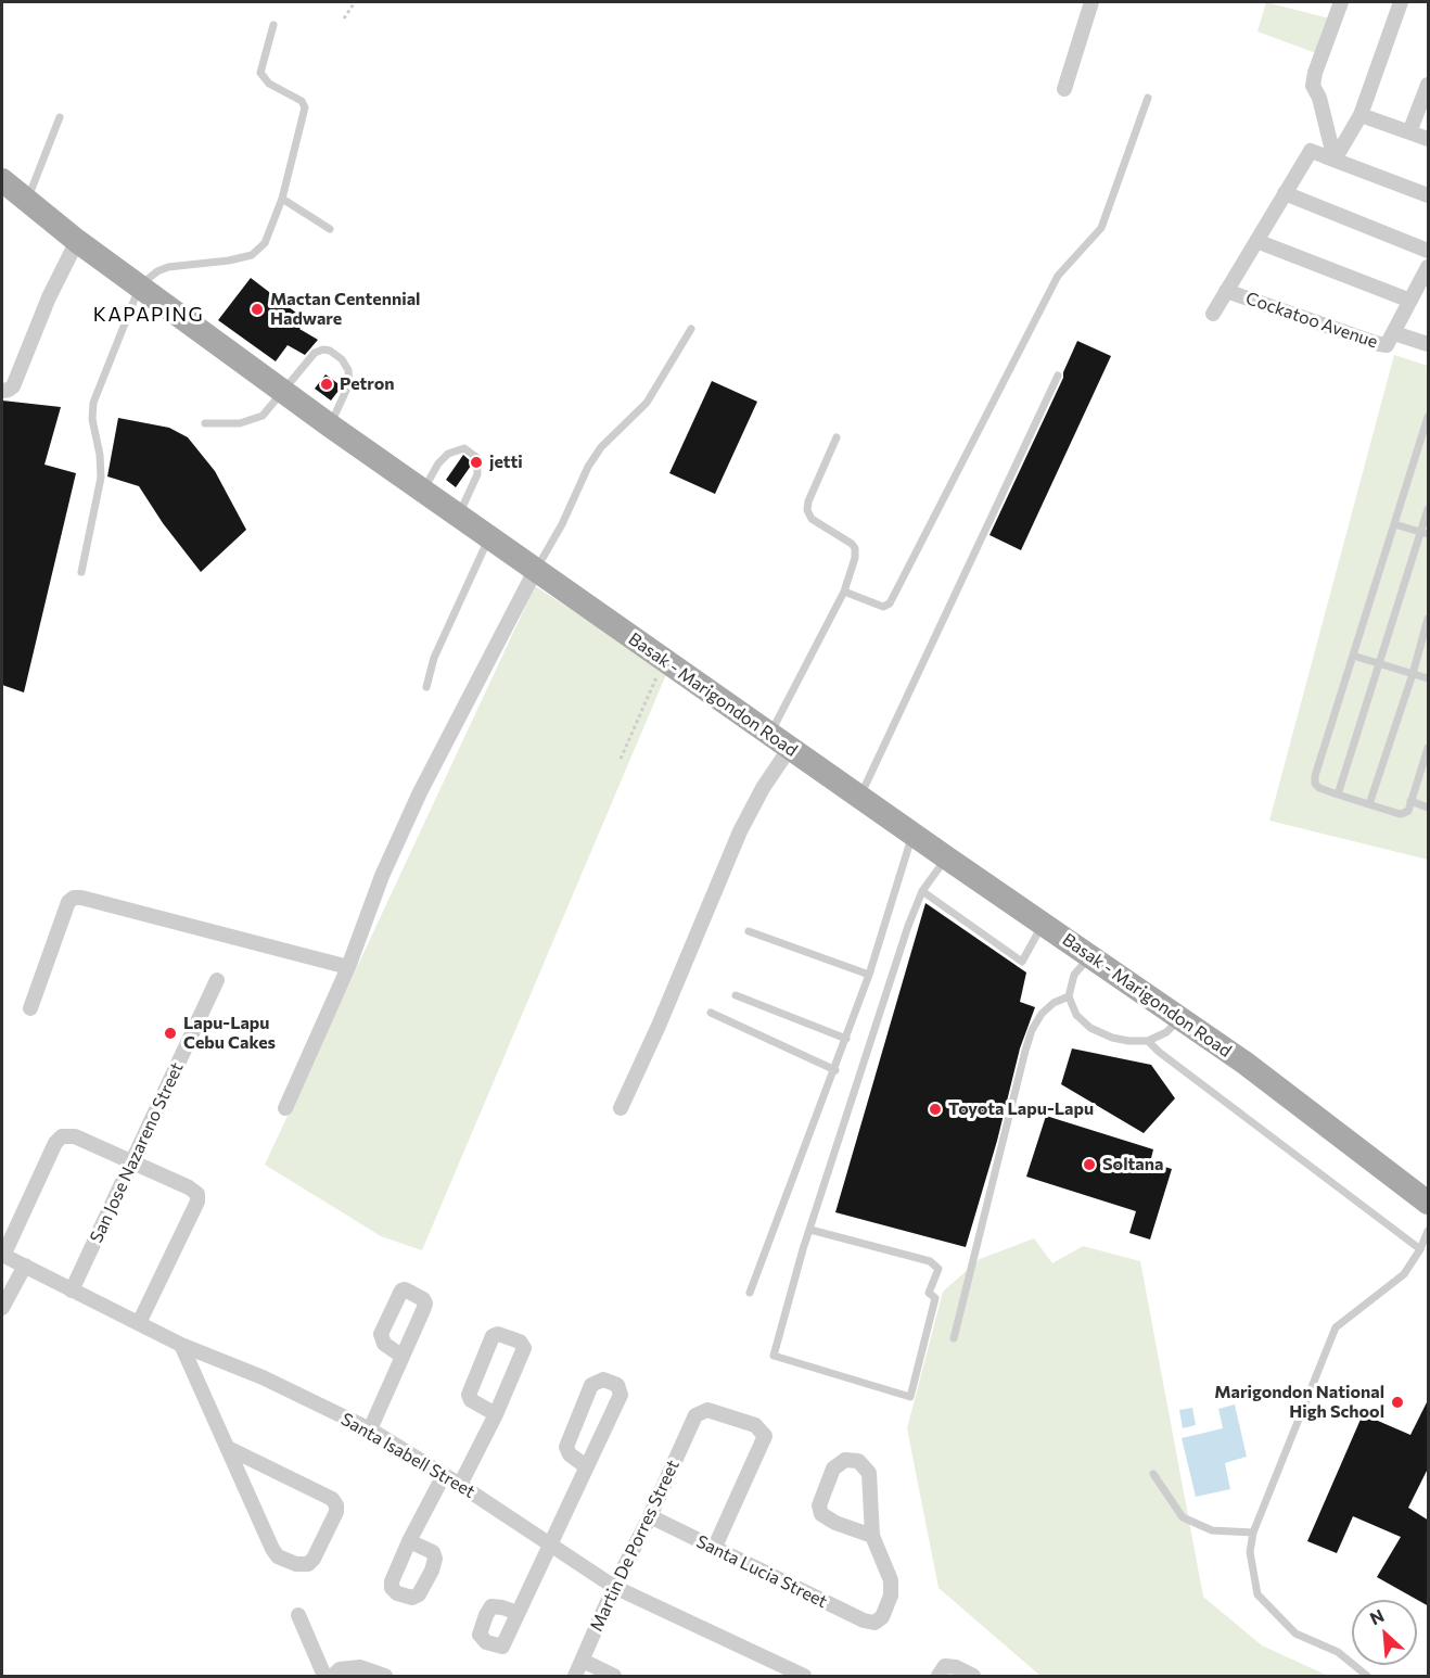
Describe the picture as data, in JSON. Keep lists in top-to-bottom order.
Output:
{
  "streets": {
    "main road": ["Basak - Marigondon Road"],
    "street": [
      "Cockatoo Avenue",
      "San Jose Nazareno Street",
      "Santa Isabell Street",
      "Martin De Porres Street",
      "Santa Lucia Street"
    ]
  },
  "crossings": [
    ["San Jose Nazareno Street", "Santa Isabell Street"],
    ["Santa Isabell Street", "Martin De Porres Street"],
    ["Martin De Porres Street", "Santa Lucia Street"]
  ],
  "districts": ["KAPAPING"],
  "places": [
    "Mactan Centennial Hadware",
    "Petron",
    "jetti",
    "Lapu-Lapu Cebu Cakes",
    "Toyota Lapu-Lapu",
    "Soltana",
    "Marigondon National High School"
  ],
  "north": "top left"
}
